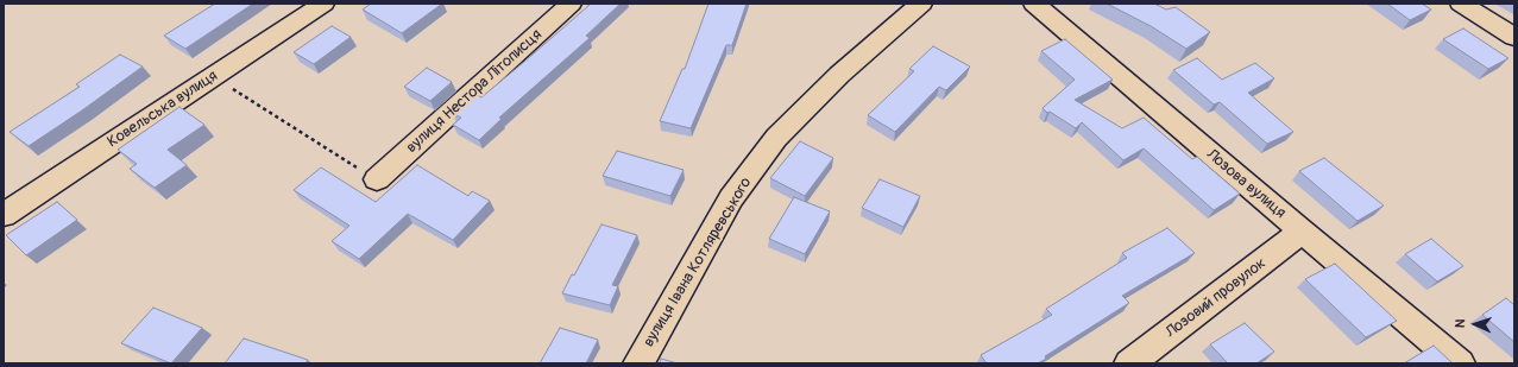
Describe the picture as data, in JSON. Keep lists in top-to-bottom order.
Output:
{
  "streets": {
    "street": [
      "вулиця Нестора Літописця",
      "Ковельська вулиця",
      "Лозова вулиця",
      "вулиця Івана Котляревського",
      "Лозовий провулок"
    ]
  },
  "crossings": [
    ["Лозова вулиця", "Лозовий провулок"]
  ],
  "north": "left"
}
